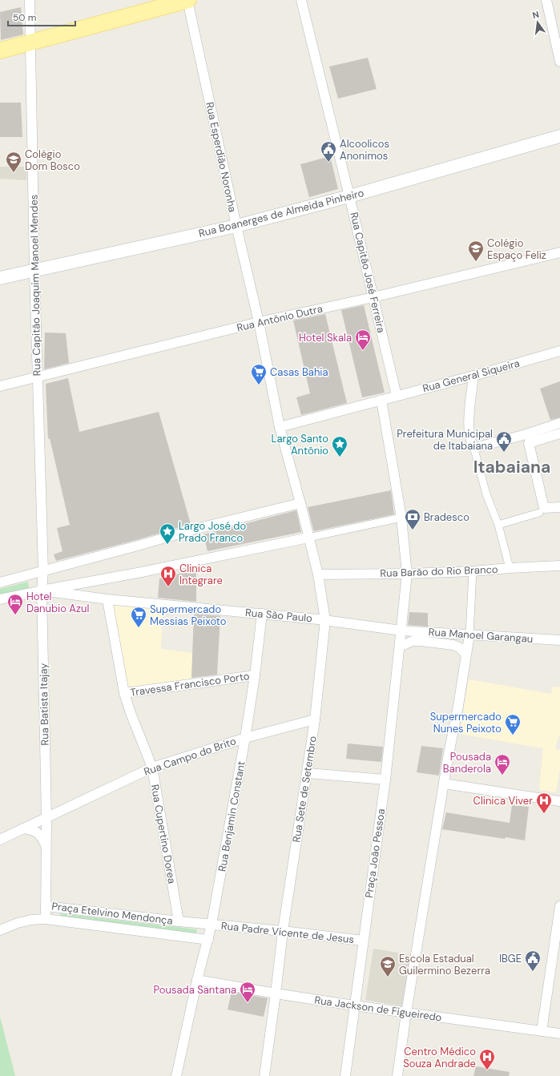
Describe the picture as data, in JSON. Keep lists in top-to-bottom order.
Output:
{
  "streets": {
    "street": [
      "Rua Esperdião Noronha",
      "Rua Boanerges de Almeida Pinheiro",
      "Rua Capitão José Ferreira",
      "Rua Capitão Joaquim Manoel Mendes",
      "Rua Antônio Dutra",
      "Rua General Siqueira",
      "Rua Barão do Rio Branco",
      "Rua São Paulo",
      "Rua Manoel Garangau",
      "Travessa Francisco Porto",
      "Rua Batista Itajay",
      "Rua Campo do Brito",
      "Rua Sete de Setembro",
      "Rua Benjamin Constant",
      "Rua Cupertino Dorea",
      "Praça João Pessoa",
      "Praça Etelvino Mendonça",
      "Rua Padre Vicente de Jesus",
      "Rua Jackson de Figueiredo"
    ]
  },
  "crossings": [
    ["Rua Esperdião Noronha", "Rua Boanerges de Almeida Pinheiro"],
    ["Rua Esperdião Noronha", "Rua Antônio Dutra"],
    ["Rua Boanerges de Almeida Pinheiro", "Rua Capitão José Ferreira"],
    ["Rua Boanerges de Almeida Pinheiro", "Rua Capitão Joaquim Manoel Mendes"],
    ["Rua Capitão José Ferreira", "Rua Antônio Dutra"],
    ["Rua Capitão José Ferreira", "Rua General Siqueira"],
    ["Rua Capitão Joaquim Manoel Mendes", "Rua Antônio Dutra"],
    ["Rua Capitão Joaquim Manoel Mendes", "Rua São Paulo"],
    ["Rua Capitão Joaquim Manoel Mendes", "Rua Batista Itajay"],
    ["Rua General Siqueira", "Praça João Pessoa"],
    ["Rua Barão do Rio Branco", "Rua Sete de Setembro"],
    ["Rua Barão do Rio Branco", "Praça João Pessoa"],
    ["Rua São Paulo", "Rua Manoel Garangau"],
    ["Rua São Paulo", "Rua Batista Itajay"],
    ["Rua São Paulo", "Rua Sete de Setembro"],
    ["Rua São Paulo", "Rua Benjamin Constant"],
    ["Rua São Paulo", "Rua Cupertino Dorea"],
    ["Rua São Paulo", "Praça João Pessoa"],
    ["Rua Manoel Garangau", "Praça João Pessoa"],
    ["Travessa Francisco Porto", "Rua Benjamin Constant"],
    ["Travessa Francisco Porto", "Rua Cupertino Dorea"],
    ["Rua Batista Itajay", "Rua Campo do Brito"],
    ["Rua Batista Itajay", "Praça Etelvino Mendonça"],
    ["Rua Campo do Brito", "Rua Sete de Setembro"],
    ["Rua Campo do Brito", "Rua Benjamin Constant"],
    ["Rua Campo do Brito", "Rua Cupertino Dorea"],
    ["Rua Campo do Brito", "Praça Etelvino Mendonça"],
    ["Rua Sete de Setembro", "Rua Padre Vicente de Jesus"],
    ["Rua Sete de Setembro", "Rua Jackson de Figueiredo"],
    ["Rua Benjamin Constant", "Praça Etelvino Mendonça"],
    ["Rua Benjamin Constant", "Rua Padre Vicente de Jesus"],
    ["Rua Cupertino Dorea", "Praça Etelvino Mendonça"],
    ["Praça João Pessoa", "Rua Padre Vicente de Jesus"],
    ["Praça João Pessoa", "Rua Jackson de Figueiredo"],
    ["Praça Etelvino Mendonça", "Rua Padre Vicente de Jesus"]
  ],
  "districts": ["Itabaiana"],
  "places": {
    "public building": ["Alcoolicos Anonimos", "Prefeitura Municipal de Itabaiana", "IBGE"],
    "school or university": ["Colégio Dom Bosco", "Colégio Espaço Feliz", "Escola Estadual Guilermino Bezerra"],
    "hotel": [
      "Hotel Skala",
      "Hotel Danubio Azul",
      "Pousada Banderola",
      "Pousada Santana"
    ],
    "supermarket": ["Casas Bahia", "Supermercado Messias Peixoto", "Supermercado Nunes Peixoto"],
    "place": ["Largo Santo Antônio", "Largo José do Prado Franco"],
    "bank": ["Bradesco"],
    "hospital": ["Clinica Integrare", "Clinica Viver", "Centro Médico Souza Andrade"]
  },
  "scale_bar": "50 m",
  "north": "top"
}
